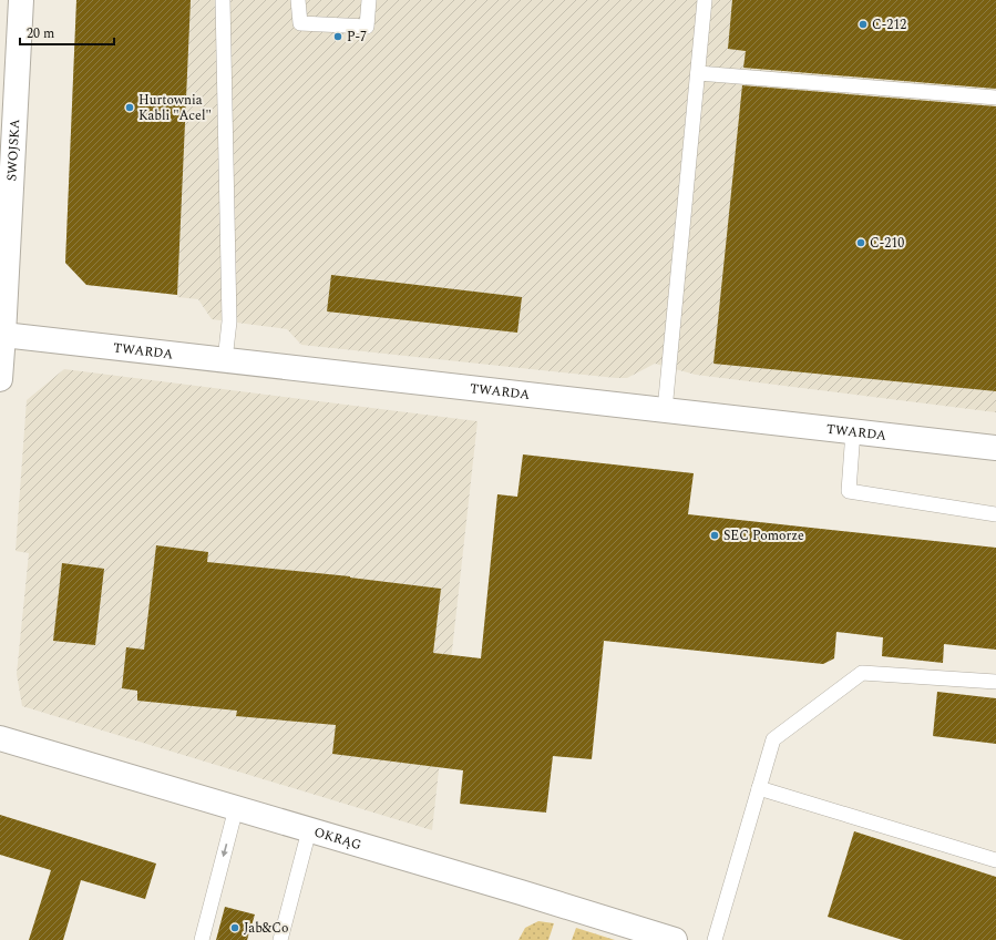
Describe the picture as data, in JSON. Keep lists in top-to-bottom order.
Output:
{
  "streets": {
    "street": ["SWOJSKA", "TWARDA", "OKRĄG"]
  },
  "crossings": [
    ["SWOJSKA", "TWARDA"]
  ],
  "places": [
    "C-212",
    "P-7",
    "Hurtownia Kabli \"Acel\"",
    "C-210",
    "SEC Pomorze",
    "Jab&Co"
  ],
  "scale_bar": "20 m"
}
